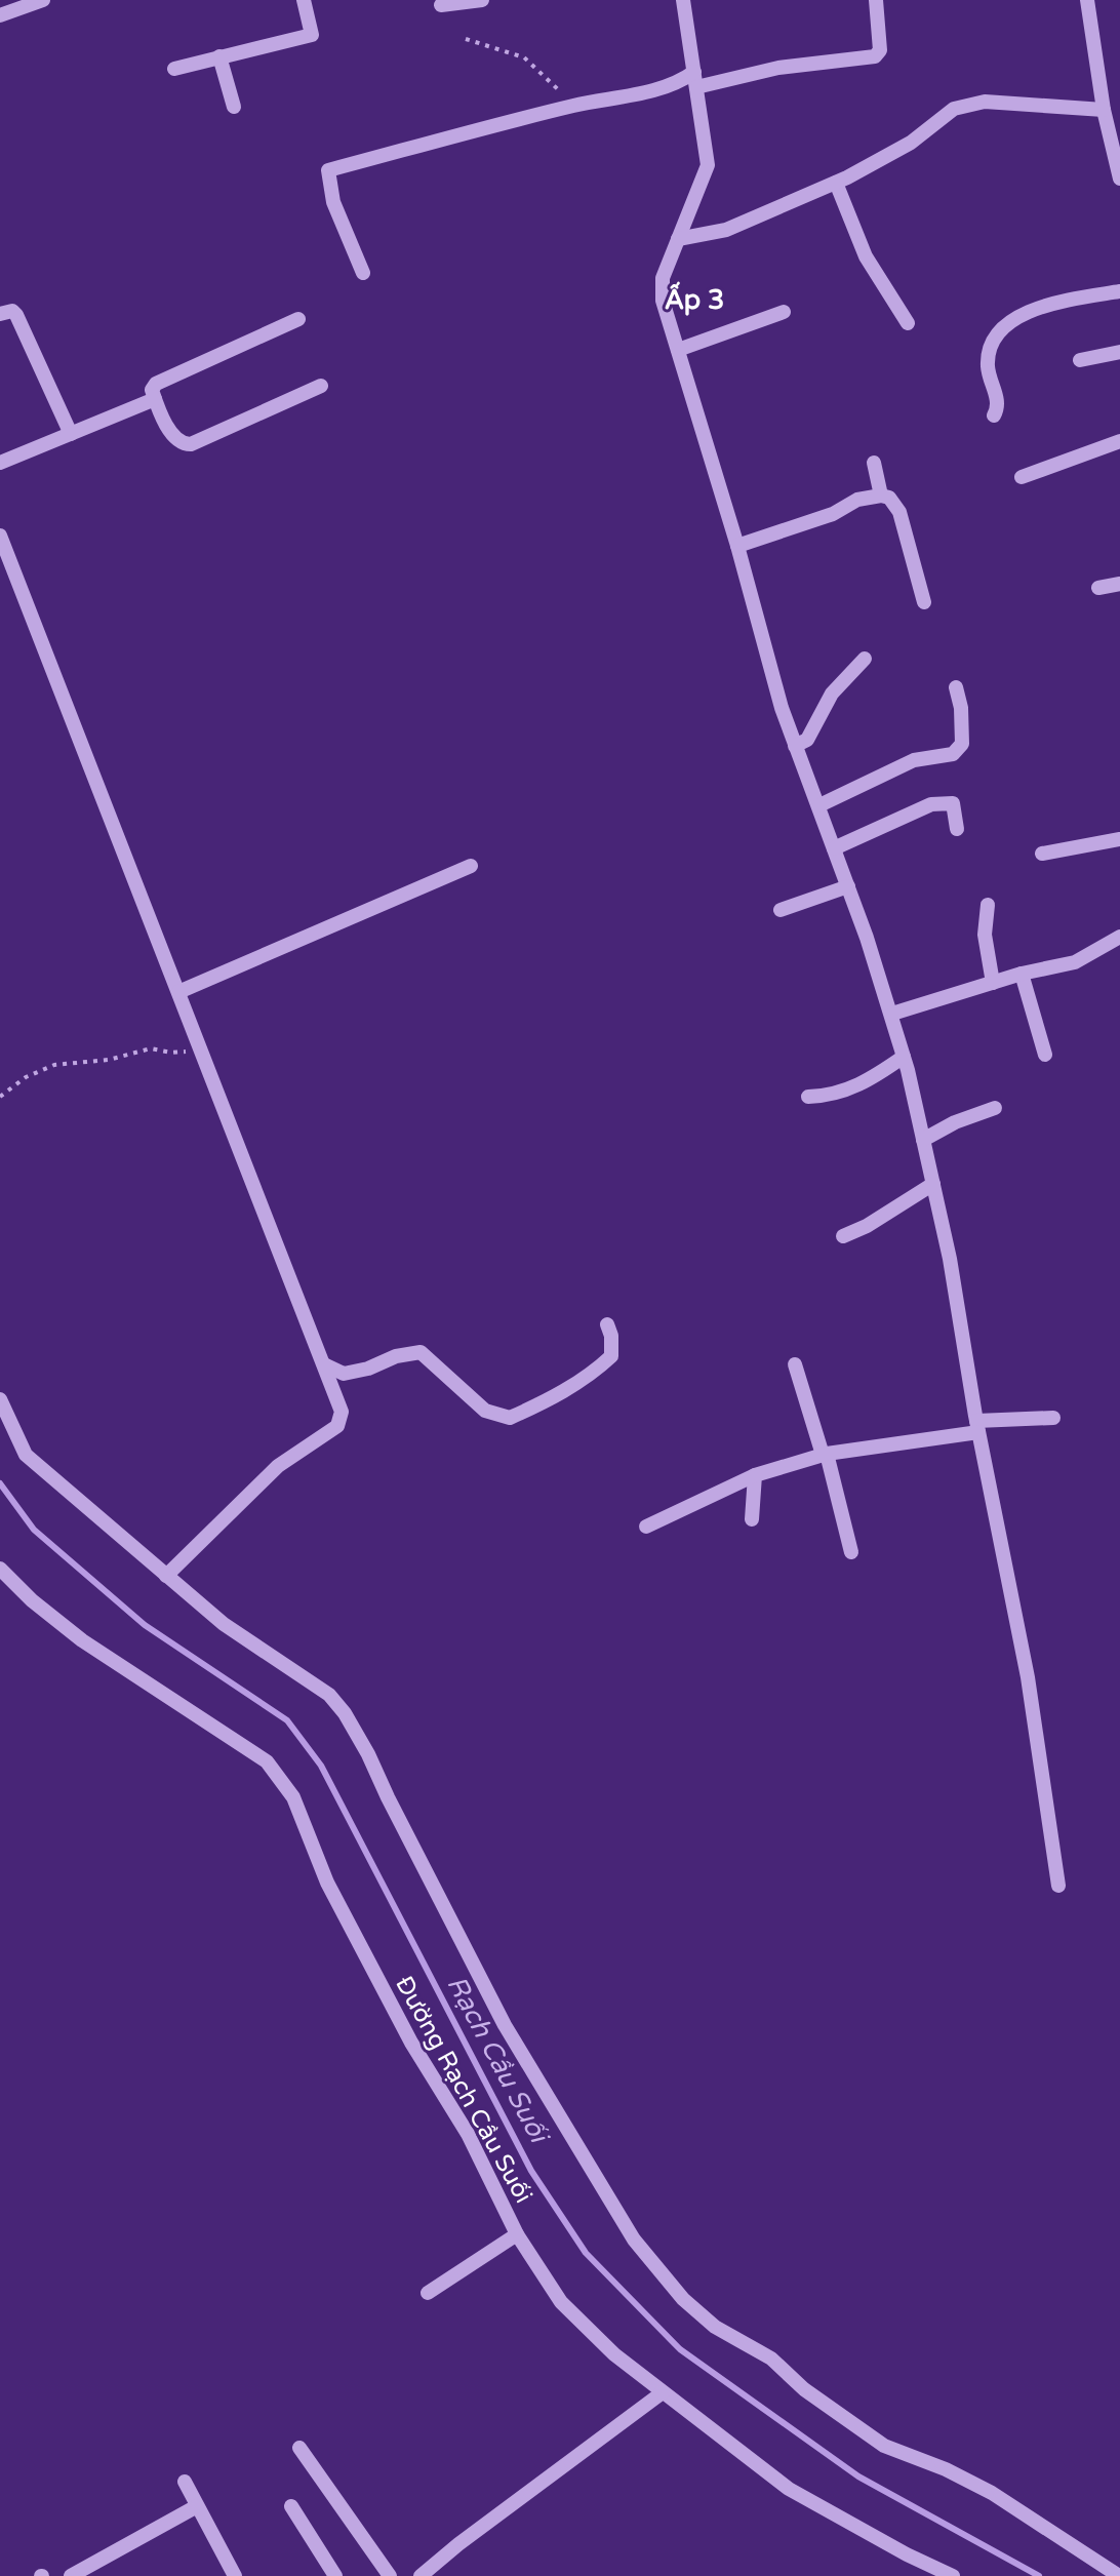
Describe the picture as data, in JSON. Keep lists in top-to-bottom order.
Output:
{
  "streets": {
    "street": ["Đường Rạch Cầu Suối"]
  },
  "districts": ["Ấp 3"],
  "water": ["Rạch Cầu Suối"]
}
